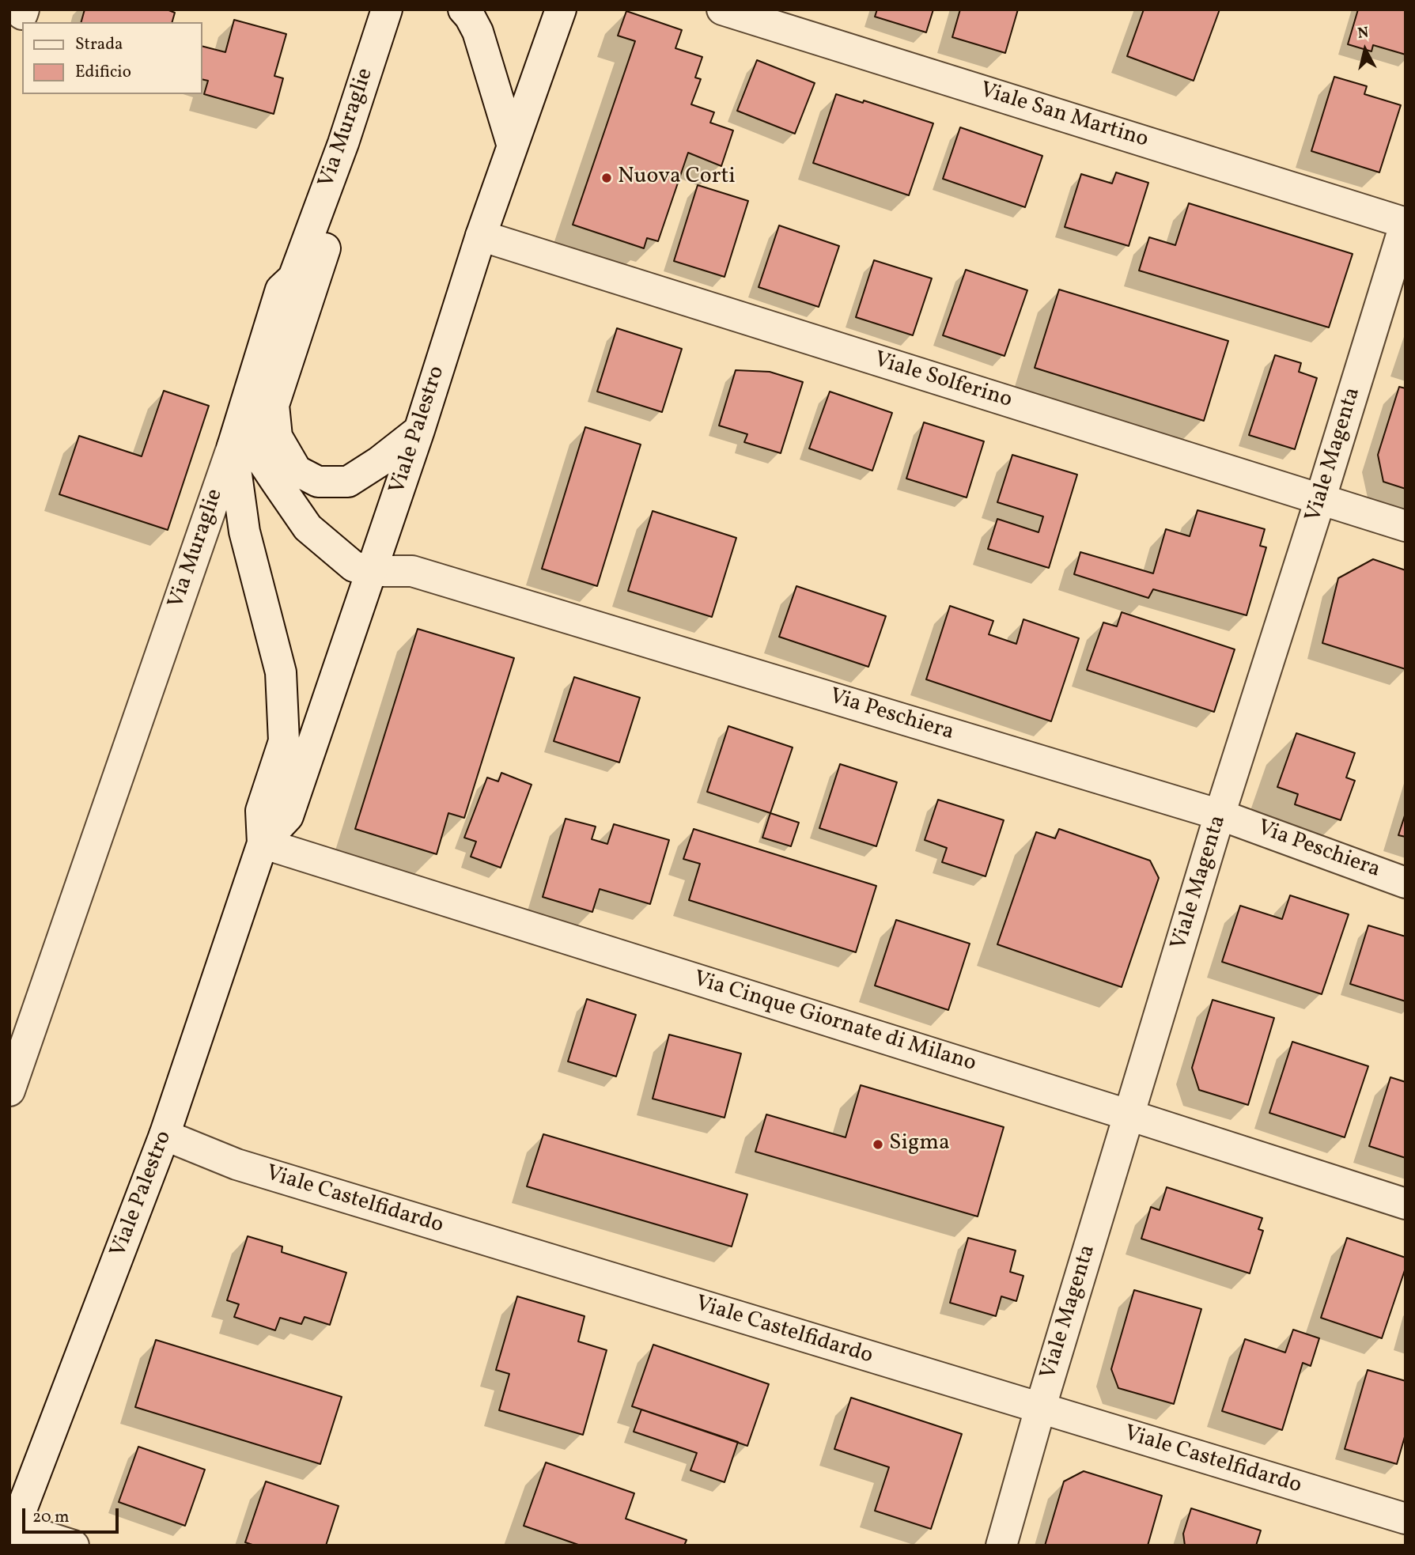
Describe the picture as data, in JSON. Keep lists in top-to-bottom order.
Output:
{
  "streets": {
    "street": [
      "Viale San Martino",
      "Via Muraglie",
      "Viale Solferino",
      "Viale Palestro",
      "Viale Magenta",
      "Via Peschiera",
      "Via Cinque Giornate di Milano",
      "Viale Castelfidardo"
    ]
  },
  "crossings": [
    ["Viale San Martino", "Viale Magenta"],
    ["Via Muraglie", "Viale Palestro"],
    ["Viale Solferino", "Viale Palestro"],
    ["Viale Solferino", "Viale Magenta"],
    ["Viale Palestro", "Via Peschiera"],
    ["Viale Palestro", "Via Cinque Giornate di Milano"],
    ["Viale Palestro", "Viale Castelfidardo"],
    ["Viale Magenta", "Via Peschiera"],
    ["Viale Magenta", "Via Cinque Giornate di Milano"],
    ["Viale Magenta", "Viale Castelfidardo"]
  ],
  "places": ["Nuova Corti", "Sigma"],
  "legend": ["Strada", "Edificio"],
  "scale_bar": "20 m",
  "north": "top"
}
